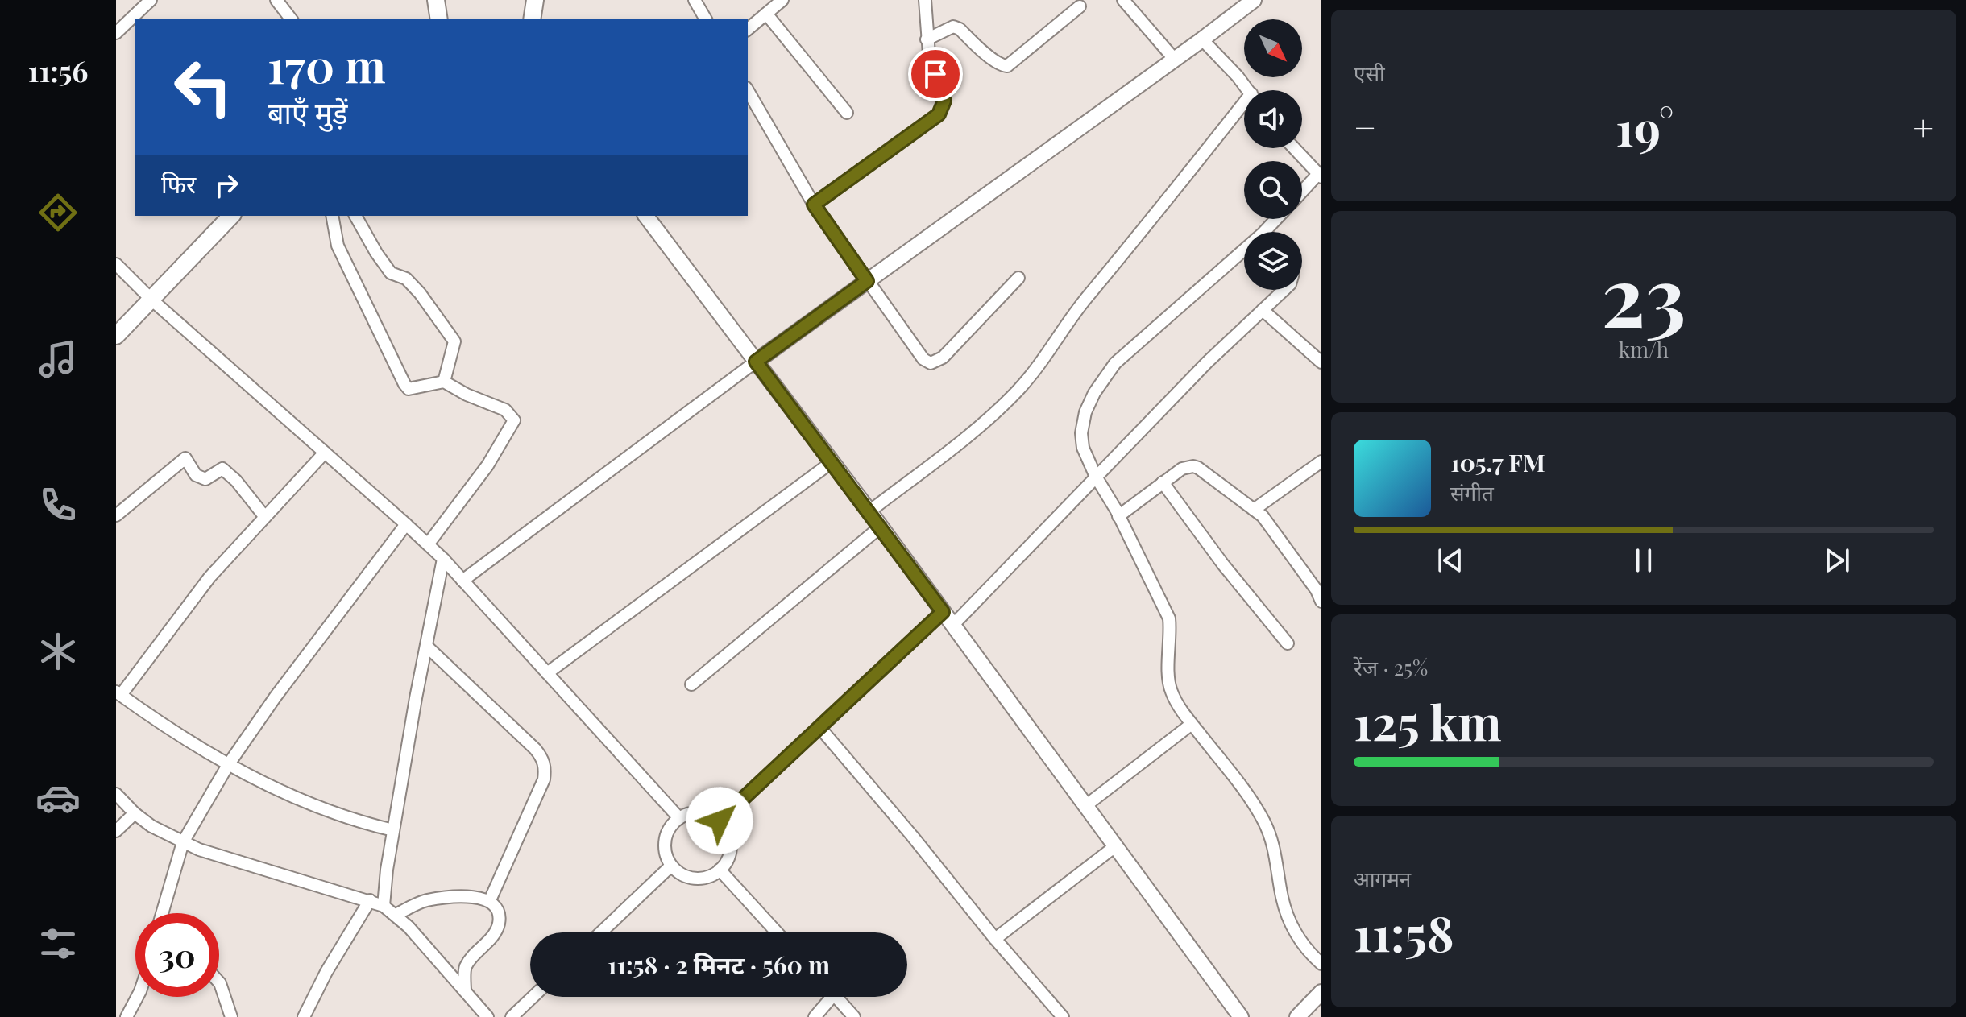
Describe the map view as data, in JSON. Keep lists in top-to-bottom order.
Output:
{
  "north": "bottom right",
  "page": {
    "tabs": "11:56",
    "tile": [
      "एसी",
      ["23", "km/h"],
      ["रेंज · 25%", "125 km"],
      ["आगमन", "11:58"]
    ],
    "turn": ["170 m", "बाएँ मुड़ें"],
    "heat": ["−", "19°", "+"],
    "then": "फिर",
    "song": ["105.7 FM", "संगीत"],
    "limit": "30",
    "trip": "11:58 · 2 मिनट · 560 m"
  }
}
